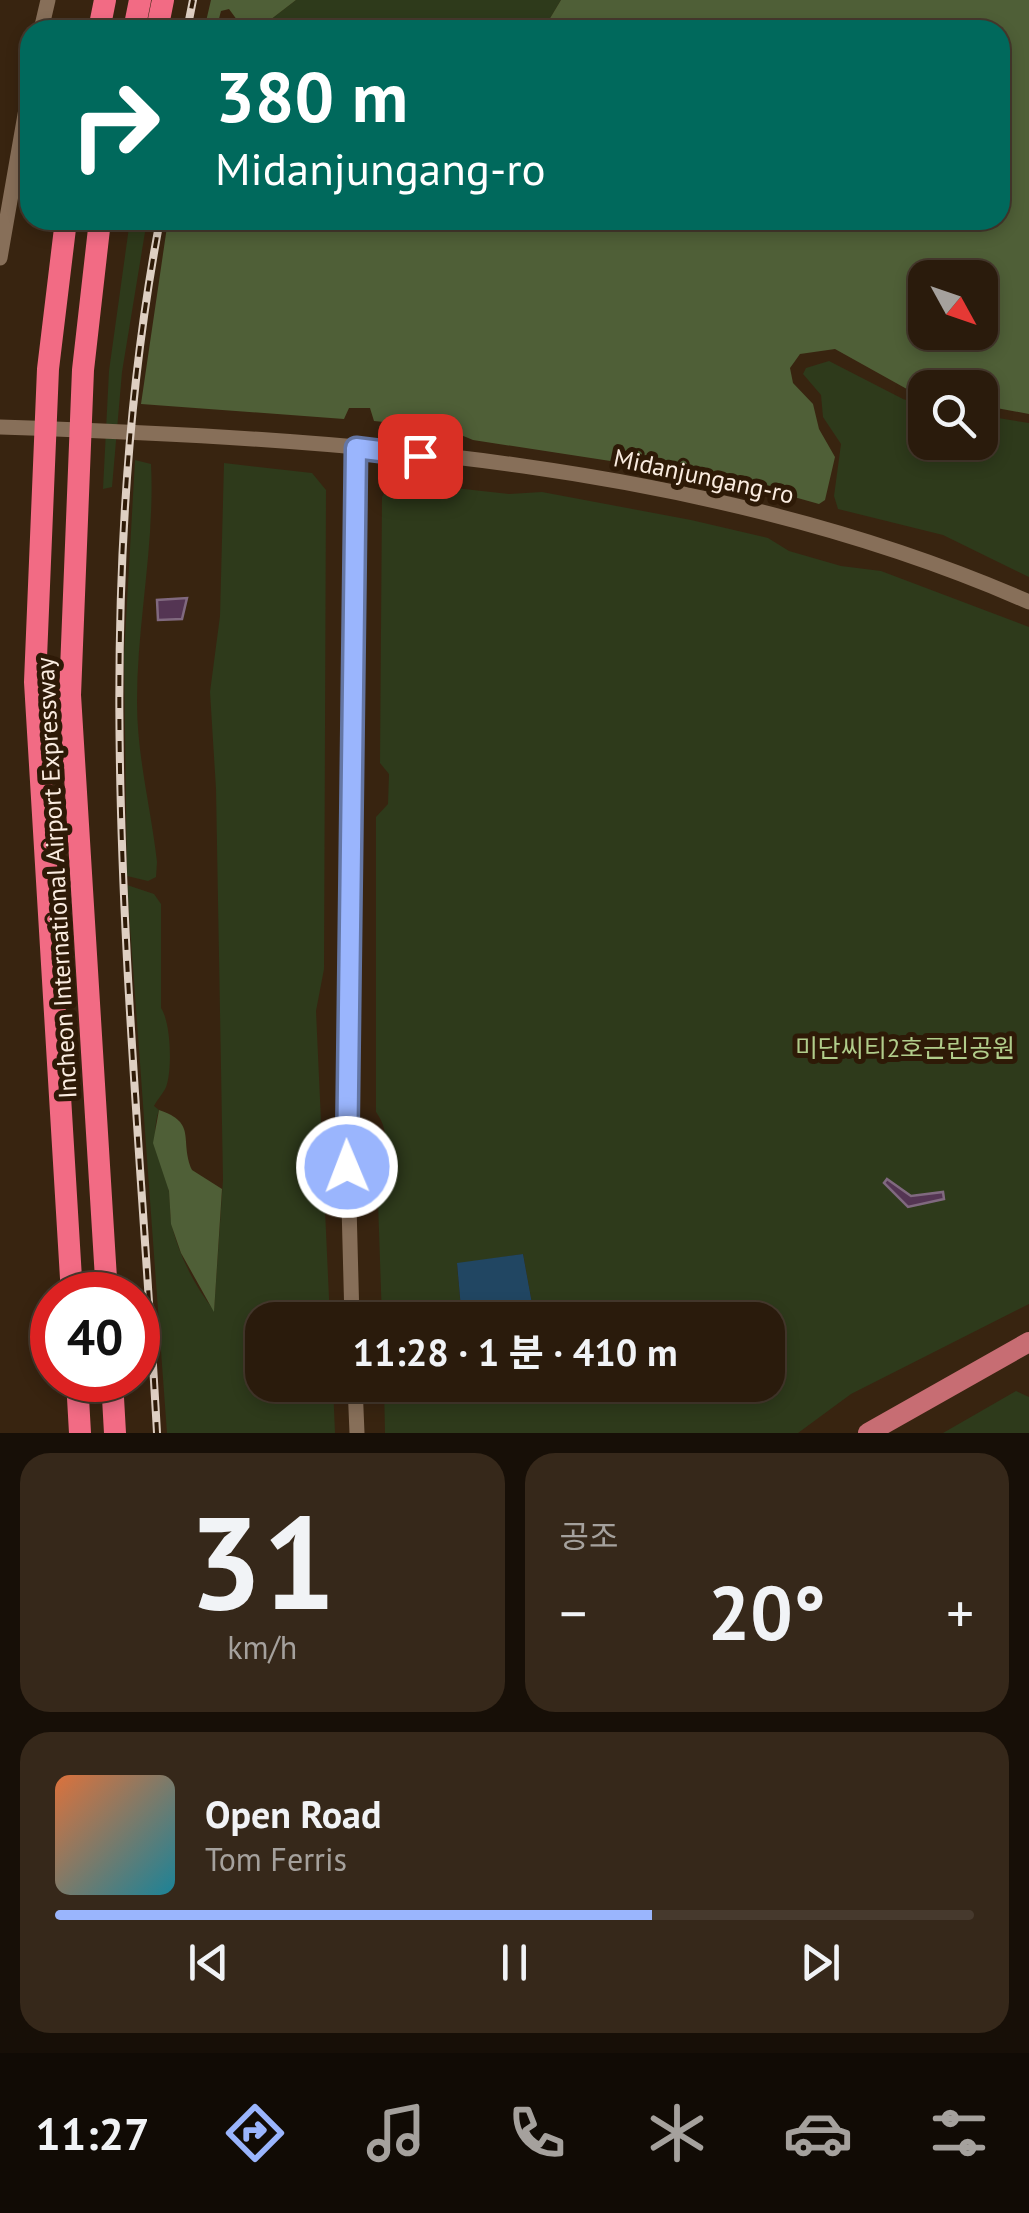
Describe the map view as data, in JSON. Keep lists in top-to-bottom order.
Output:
{
  "streets": {
    "highway": ["Incheon International Airport Expressway"],
    "street": ["Midanjungang-ro"]
  },
  "parks": ["미단씨티2호근린공원"],
  "north": "bottom right",
  "page": {
    "turn": ["380 m", "Midanjungang-ro"],
    "limit": "40",
    "trip": "11:28 · 1 분 · 410 m",
    "tile": [
      ["31", "km/h"],
      "공조"
    ],
    "heat": ["−", "20°", "+"],
    "song": ["Open Road", "Tom Ferris"],
    "tabs": "11:27"
  }
}
